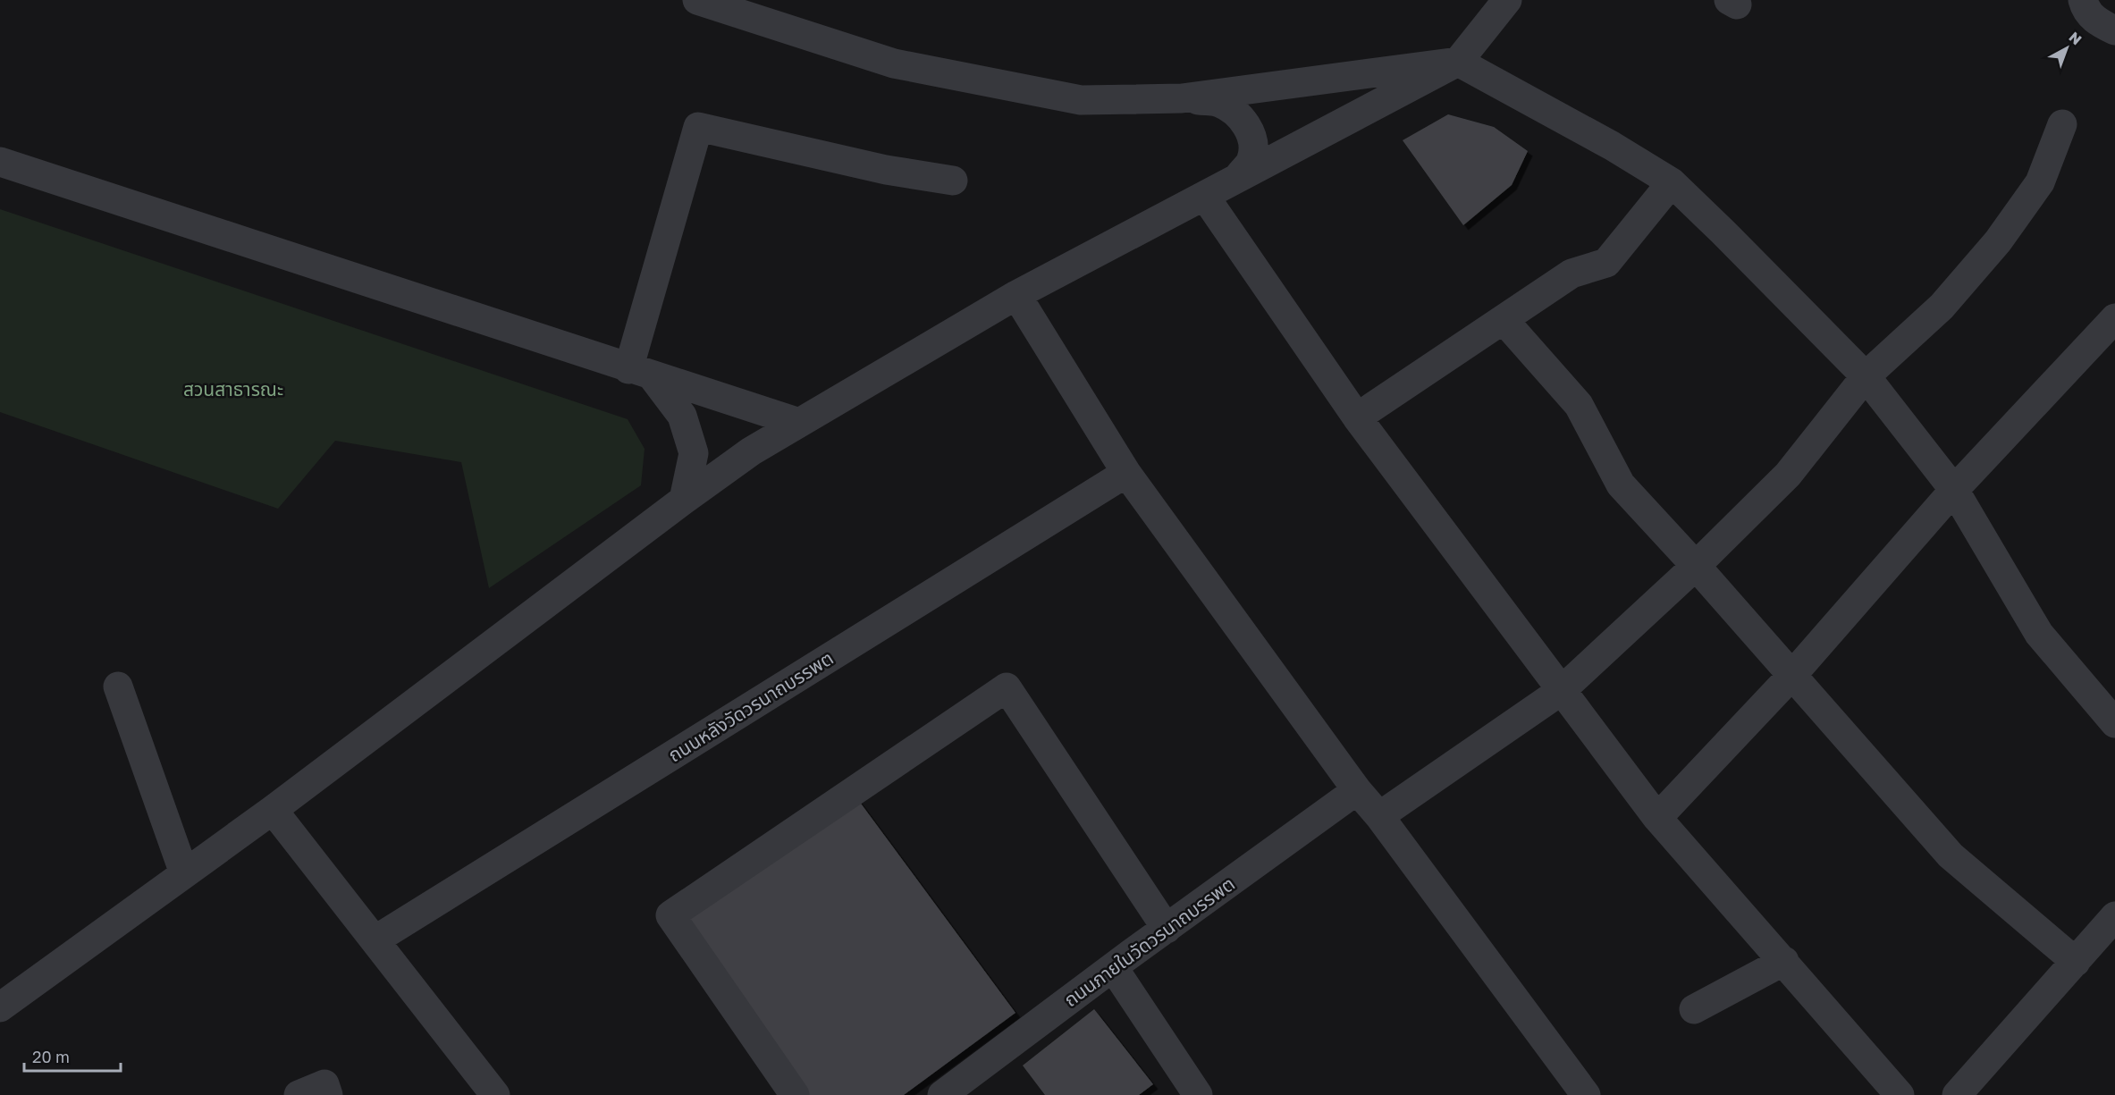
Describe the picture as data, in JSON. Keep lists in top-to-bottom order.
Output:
{
  "streets": {
    "street": ["ถนนหลังวัดวรนาถบรรพต", "ถนนภายในวัดวรนาถบรรพต"]
  },
  "parks": ["สวนสาธารณะ"],
  "scale_bar": "20 m",
  "north": "top right"
}
